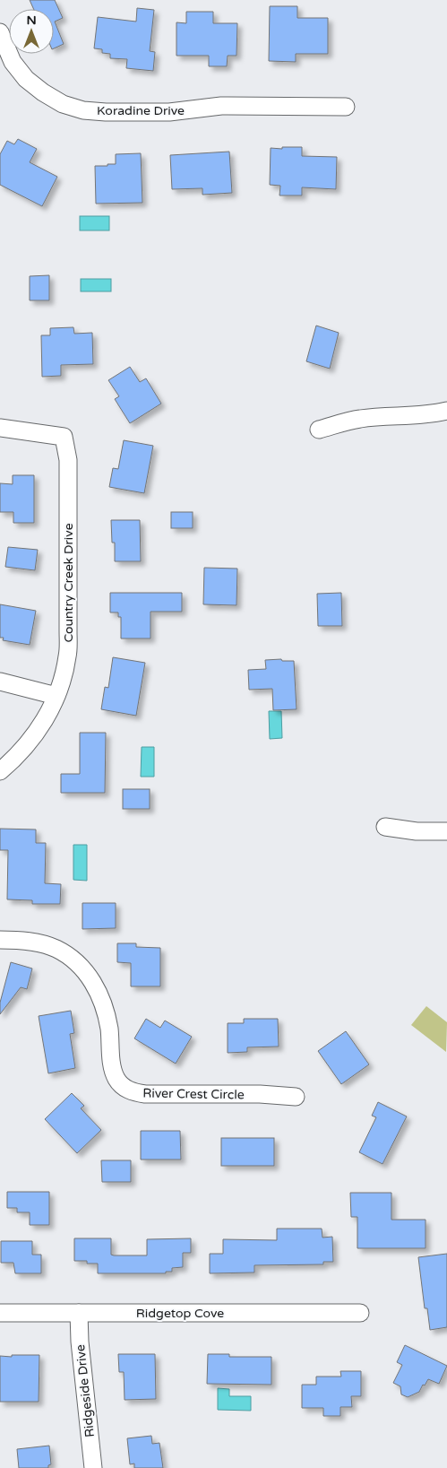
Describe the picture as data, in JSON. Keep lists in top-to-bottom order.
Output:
{
  "streets": {
    "street": [
      "Koradine Drive",
      "Country Creek Drive",
      "River Crest Circle",
      "Ridgetop Cove",
      "Ridgeside Drive"
    ]
  },
  "crossings": [
    ["Ridgetop Cove", "Ridgeside Drive"]
  ],
  "north": "top"
}
